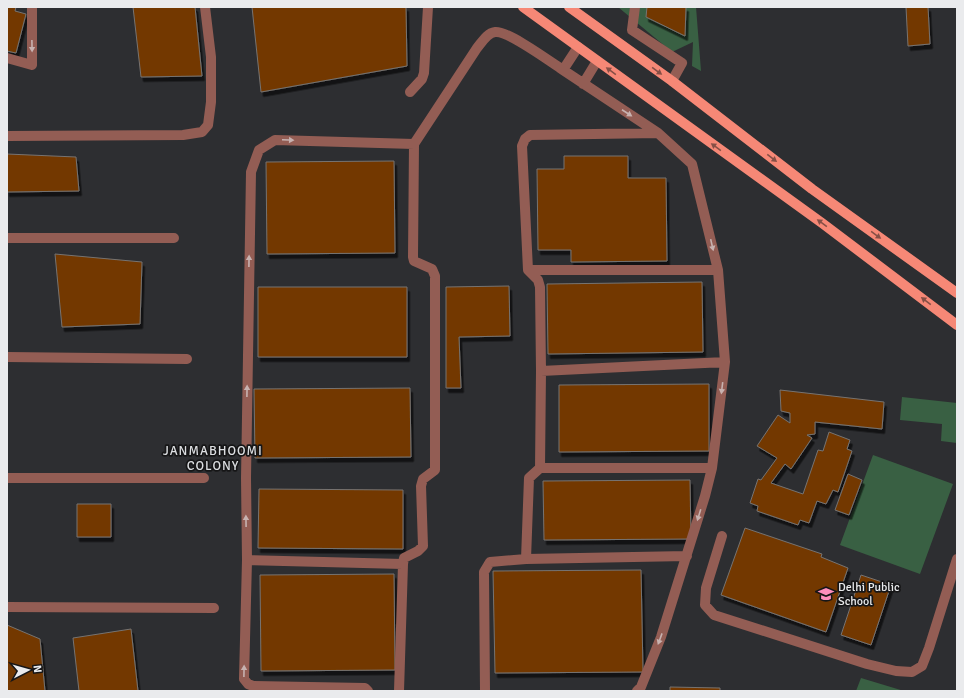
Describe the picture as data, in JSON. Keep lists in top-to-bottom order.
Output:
{
  "districts": ["JANMABHOOMI COLONY"],
  "places": {
    "school or university": ["Delhi Public School"]
  },
  "north": "right"
}
